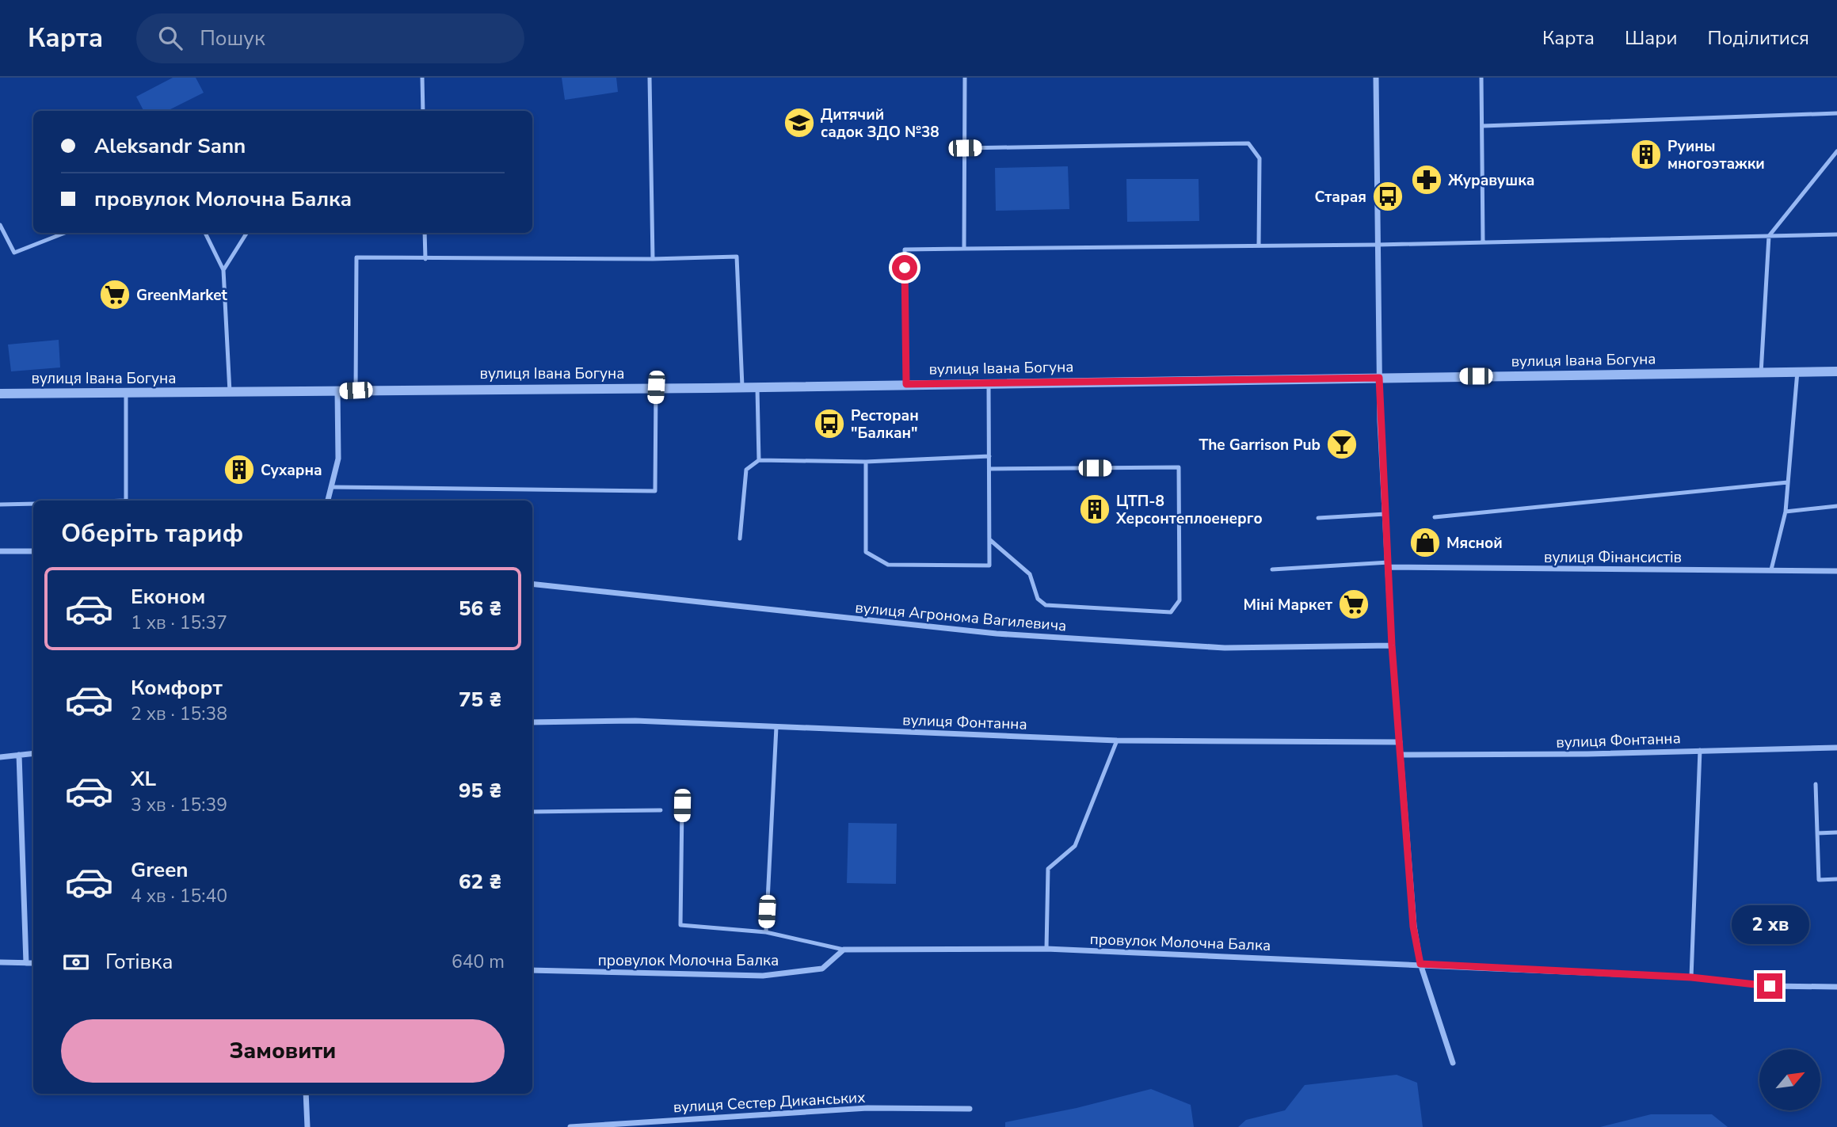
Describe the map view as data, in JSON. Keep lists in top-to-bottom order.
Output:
{
  "streets": {
    "street": [
      "вулиця Івана Богуна",
      "вулиця Фінансистів",
      "вулиця Агронома Вагилевича",
      "вулиця Фонтанна",
      "провулок Молочна Балка",
      "вулиця Сестер Диканських"
    ]
  },
  "places": {
    "school or university": ["Дитячий садок ЗДО №38"],
    "building": ["Руины многоэтажки", "Сухарна", "ЦТП-8 Херсонтеплоенерго"],
    "pharmacy": ["Журавушка"],
    "bus stop": ["Старая", "Ресторан \"Балкан\""],
    "supermarket": ["GreenMarket", "Міні Маркет"],
    "bar": ["The Garrison Pub"],
    "shop": ["Мясной"]
  },
  "north": "top right",
  "page": {
    "header": "Карта",
    "search": "Пошук",
    "nav": ["Карта", "Шари", "Поділитися"],
    "banner": ["Aleksandr Sann", "провулок Молочна Балка"],
    "heading": "Оберіть тариф",
    "list": [
      {
        "name": "Економ",
        "note": "1 хв · 15:37",
        "value": "56 ₴"
      },
      {
        "name": "Комфорт",
        "note": "2 хв · 15:38",
        "value": "75 ₴"
      },
      {
        "name": "XL",
        "note": "3 хв · 15:39",
        "value": "95 ₴"
      },
      {
        "name": "Green",
        "note": "4 хв · 15:40",
        "value": "62 ₴"
      }
    ],
    "bubble": "2 хв",
    "pay": ["Готівка", "640 m"],
    "buttons": "Замовити"
  }
}
